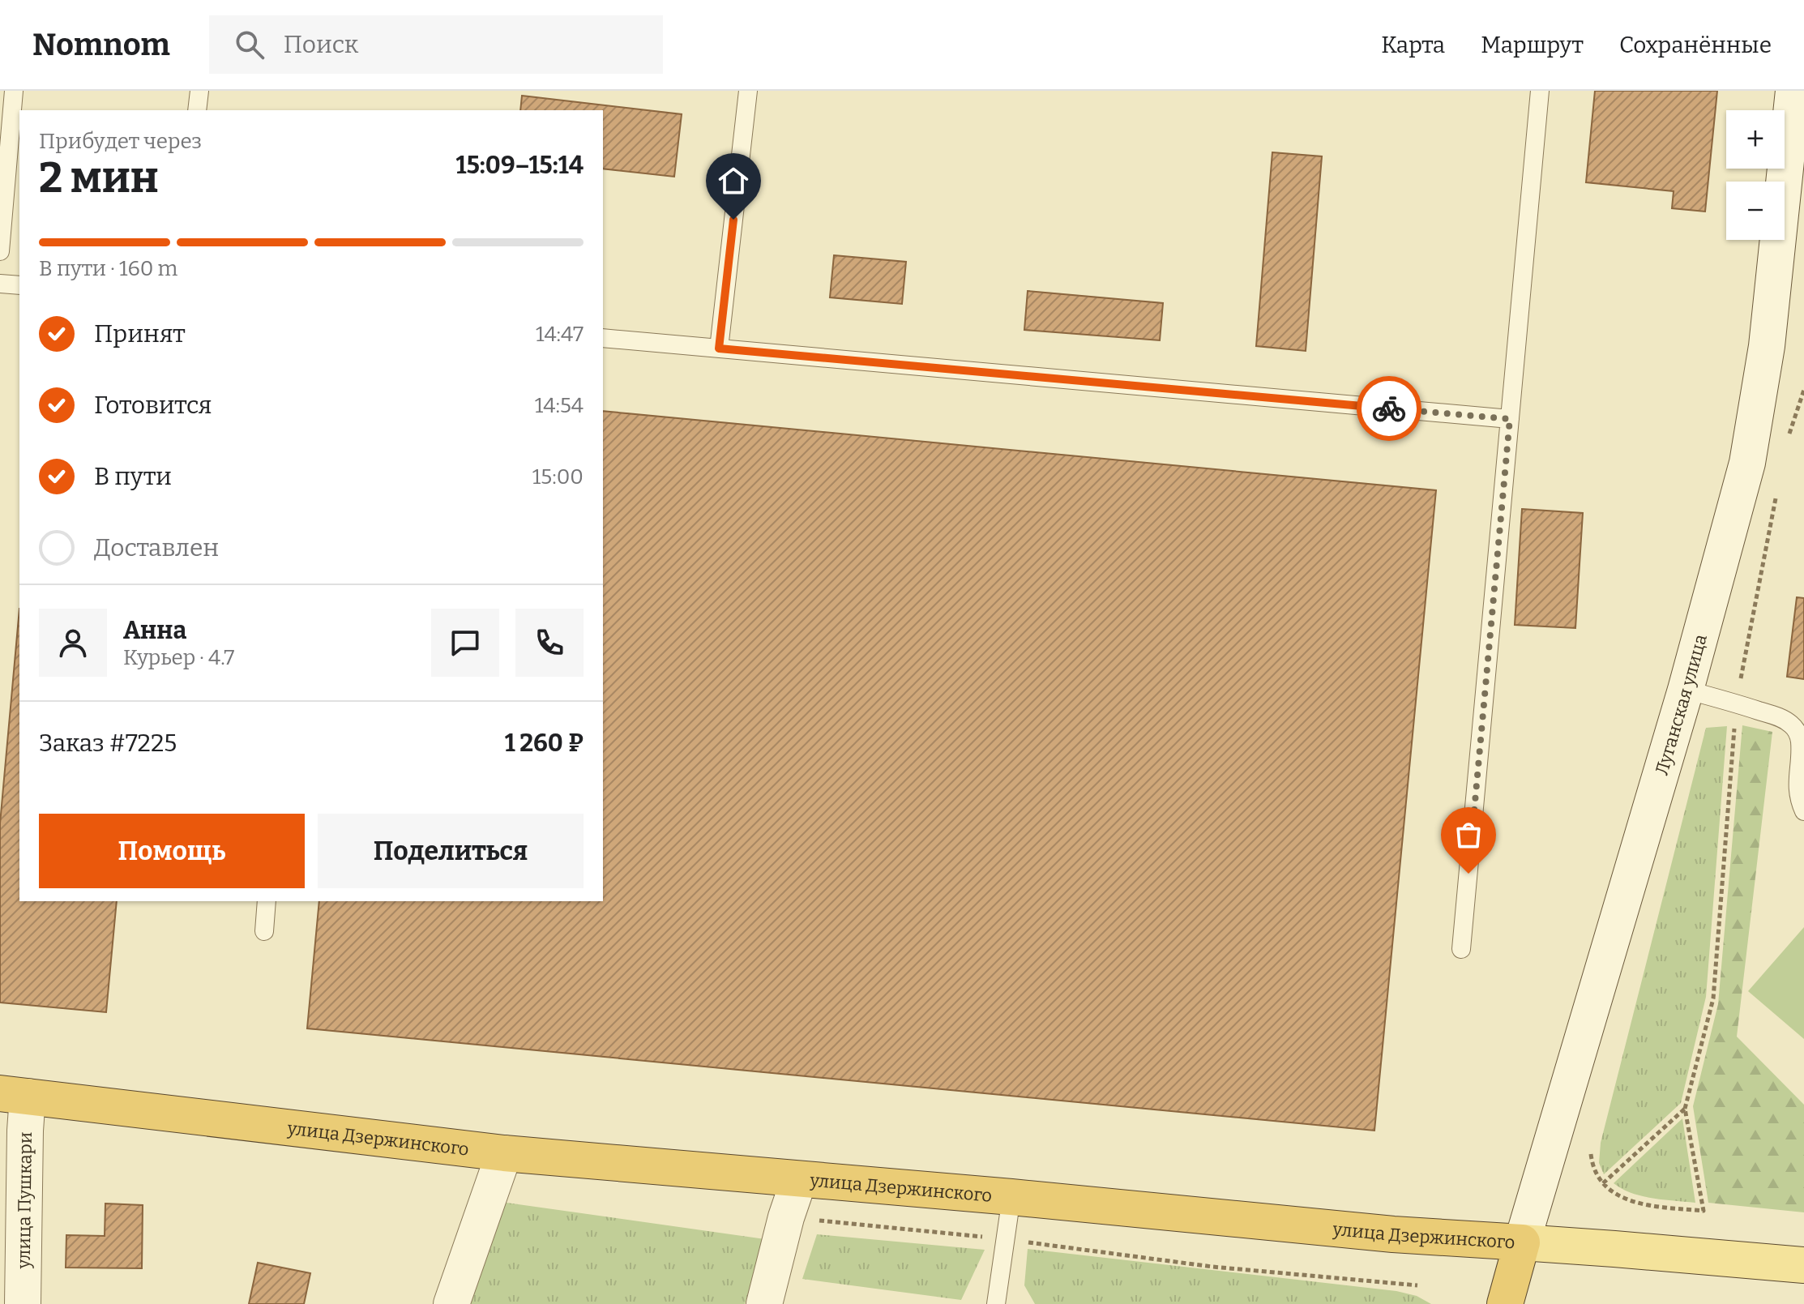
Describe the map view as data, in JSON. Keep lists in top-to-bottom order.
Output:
{
  "streets": {
    "highway": ["Луганская улица", "улица Дзержинского"],
    "main road": ["улица Пушкари"]
  },
  "crossings": [
    ["Луганская улица", "улица Дзержинского"],
    ["улица Дзержинского", "улица Пушкари"]
  ],
  "page": {
    "header": "Nomnom",
    "search": "Поиск",
    "nav": ["Карта", "Маршрут", "Сохранённые"],
    "map_buttons": ["+", "−"],
    "heading": ["2 мин", "Прибудет через", "15:09–15:14"],
    "panel": [
      "Анна",
      "Курьер · 4.7",
      "Заказ #7225",
      "1 260 ₽"
    ],
    "bar": "В пути · 160 m",
    "list": [
      ["Принят", "14:47"],
      ["Готовится", "14:54"],
      ["В пути", "15:00"],
      "Доставлен"
    ],
    "buttons": ["Помощь", "Поделиться"]
  }
}
